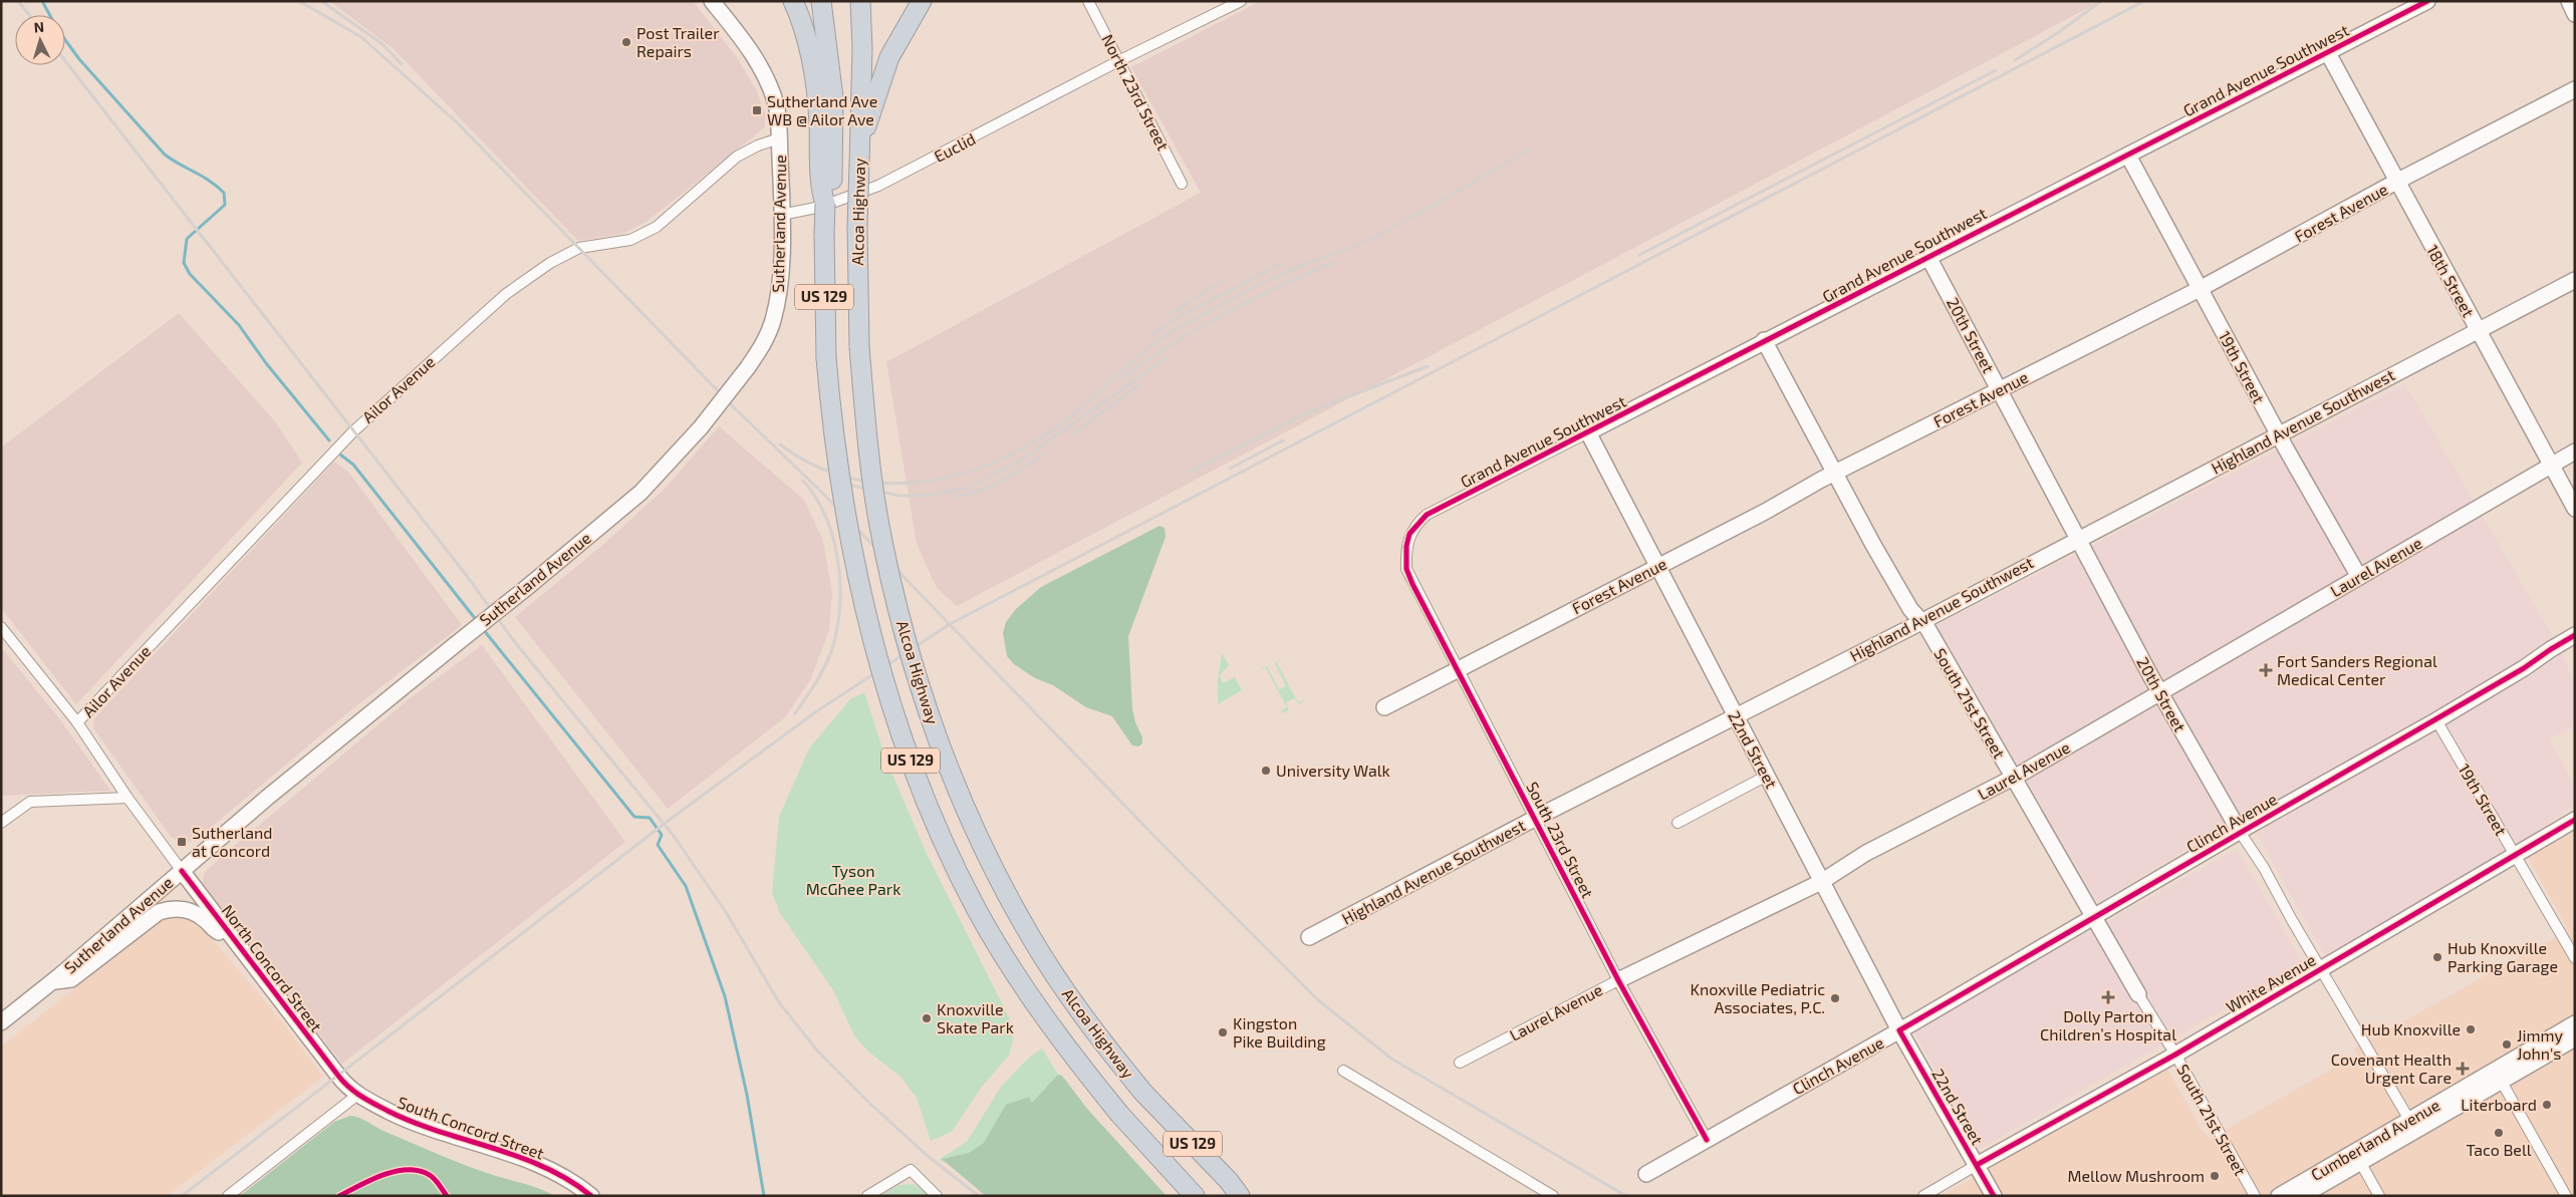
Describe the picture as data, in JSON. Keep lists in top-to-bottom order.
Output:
{
  "streets": {
    "highway": ["Alcoa Highway", "US 129"],
    "street": [
      "Grand Avenue Southwest",
      "North 23rd Street",
      "Euclid",
      "Forest Avenue",
      "Sutherland Avenue",
      "18th Street",
      "20th Street",
      "19th Street",
      "Ailor Avenue",
      "Highland Avenue Southwest",
      "Laurel Avenue",
      "South 21st Street",
      "22nd Street",
      "Clinch Avenue",
      "South 23rd Street",
      "North Concord Street",
      "White Avenue",
      "South Concord Street",
      "Cumberland Avenue"
    ]
  },
  "crossings": [
    ["Grand Avenue Southwest", "18th Street"],
    ["Grand Avenue Southwest", "20th Street"],
    ["Grand Avenue Southwest", "19th Street"],
    ["Grand Avenue Southwest", "South 21st Street"],
    ["Grand Avenue Southwest", "22nd Street"],
    ["Grand Avenue Southwest", "South 23rd Street"],
    ["North 23rd Street", "Euclid"],
    ["Euclid", "Sutherland Avenue"],
    ["Forest Avenue", "18th Street"],
    ["Forest Avenue", "20th Street"],
    ["Forest Avenue", "19th Street"],
    ["Forest Avenue", "South 21st Street"],
    ["Forest Avenue", "22nd Street"],
    ["Forest Avenue", "South 23rd Street"],
    ["Sutherland Avenue", "Ailor Avenue"],
    ["Sutherland Avenue", "North Concord Street"],
    ["18th Street", "Highland Avenue Southwest"],
    ["18th Street", "Laurel Avenue"],
    ["20th Street", "Highland Avenue Southwest"],
    ["20th Street", "Laurel Avenue"],
    ["20th Street", "Clinch Avenue"],
    ["20th Street", "White Avenue"],
    ["20th Street", "Cumberland Avenue"],
    ["19th Street", "Highland Avenue Southwest"],
    ["19th Street", "Laurel Avenue"],
    ["19th Street", "Clinch Avenue"],
    ["19th Street", "White Avenue"],
    ["Ailor Avenue", "North Concord Street"],
    ["Highland Avenue Southwest", "South 21st Street"],
    ["Highland Avenue Southwest", "22nd Street"],
    ["Highland Avenue Southwest", "South 23rd Street"],
    ["Laurel Avenue", "South 21st Street"],
    ["Laurel Avenue", "22nd Street"],
    ["Laurel Avenue", "South 23rd Street"],
    ["South 21st Street", "Clinch Avenue"],
    ["South 21st Street", "White Avenue"],
    ["22nd Street", "Clinch Avenue"],
    ["22nd Street", "White Avenue"],
    ["Clinch Avenue", "South 23rd Street"],
    ["North Concord Street", "South Concord Street"]
  ],
  "parks": ["Tyson McGhee Park"],
  "places": {
    "other": [
      "Post Trailer Repairs",
      "University Walk",
      "Hub Knoxville Parking Garage",
      "Knoxville Pediatric Associates, P.C.",
      "Knoxville Skate Park",
      "Hub Knoxville",
      "Kingston Pike Building",
      "Jimmy John's",
      "Literboard",
      "Taco Bell",
      "Mellow Mushroom"
    ],
    "transit": ["Sutherland Ave WB @ Ailor Ave", "Sutherland at Concord"],
    "health": ["Fort Sanders Regional Medical Center", "Dolly Parton Children’s Hospital", "Covenant Health Urgent Care"]
  },
  "north": "top"
}
